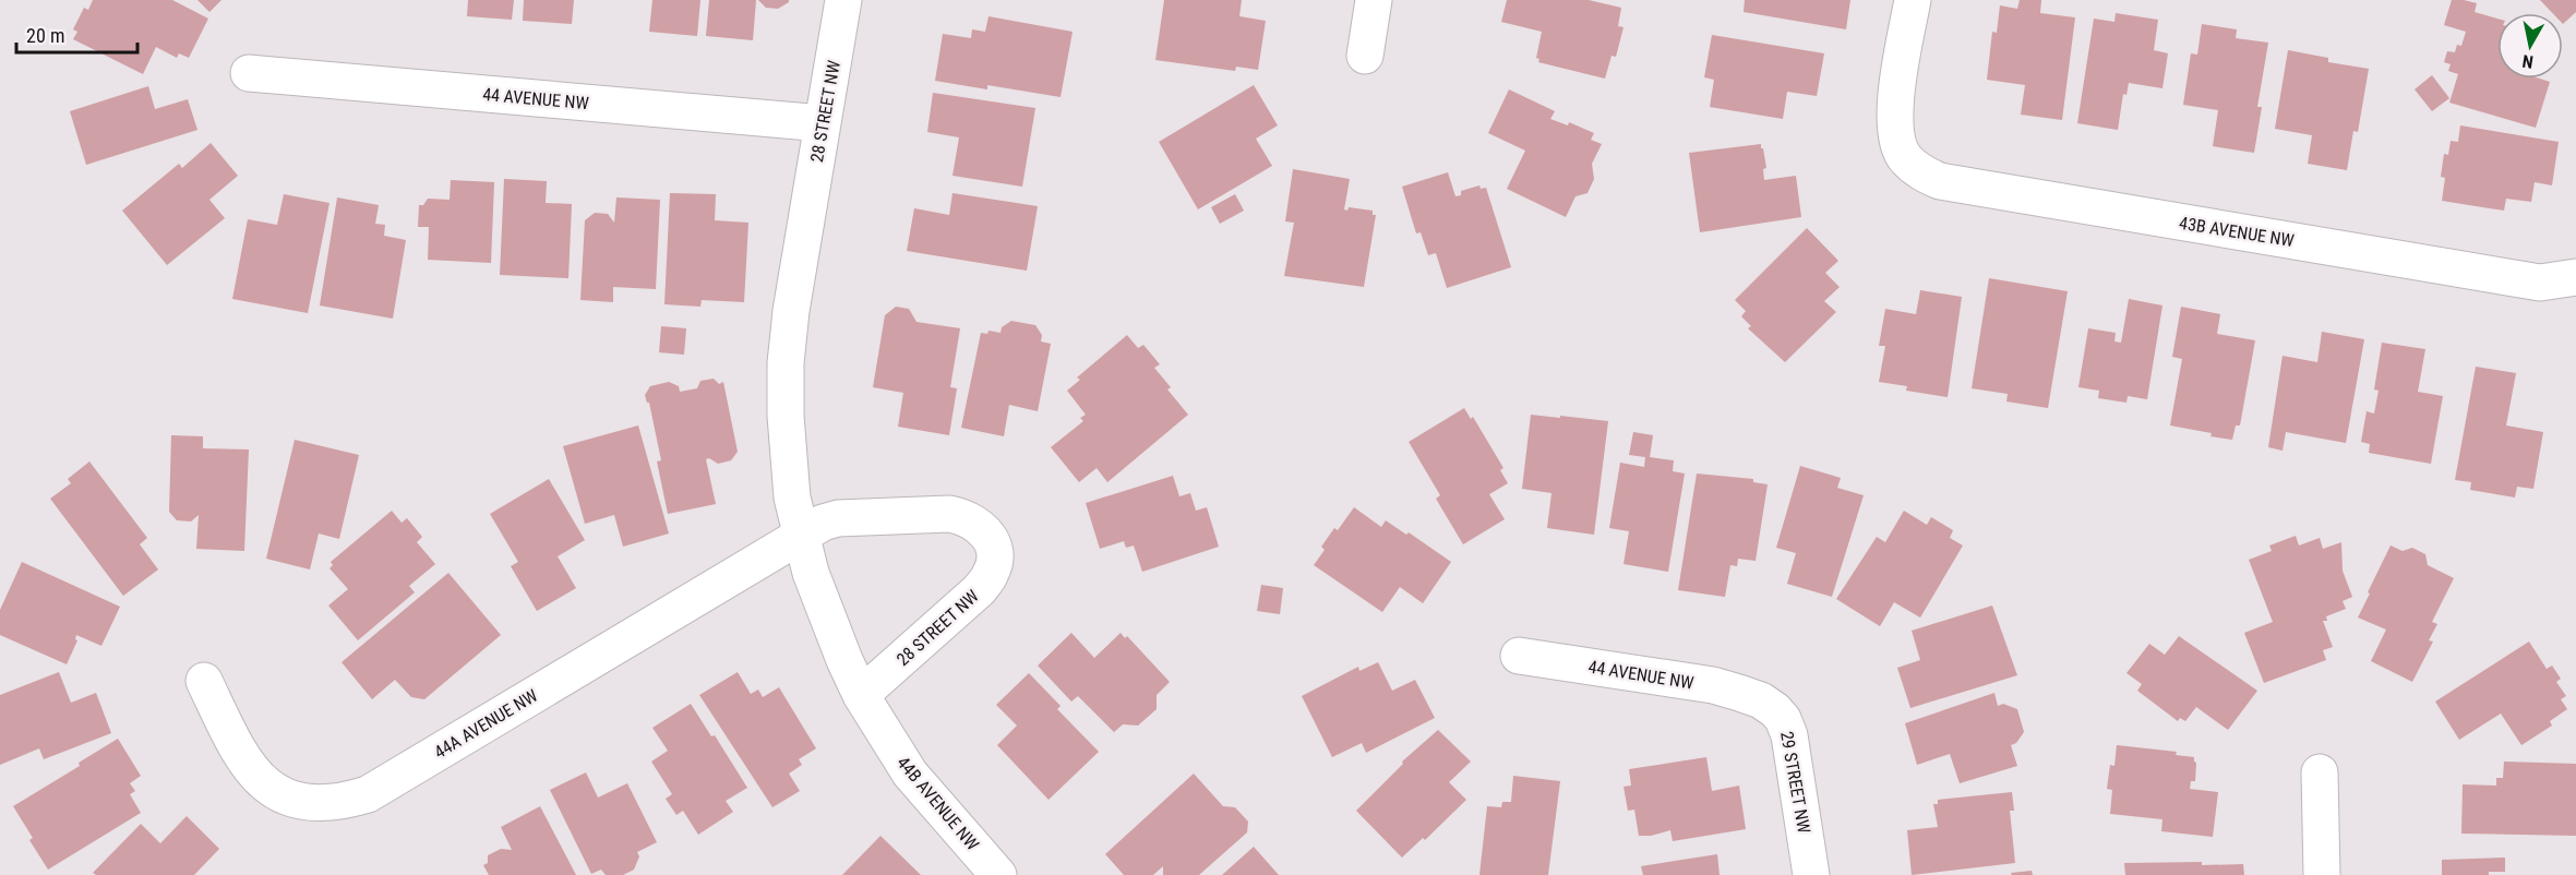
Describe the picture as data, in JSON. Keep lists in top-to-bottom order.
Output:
{
  "streets": {
    "street": [
      "44 AVENUE NW",
      "28 STREET NW",
      "43B AVENUE NW",
      "44A AVENUE NW",
      "29 STREET NW",
      "44B AVENUE NW"
    ]
  },
  "crossings": [
    ["44 AVENUE NW", "28 STREET NW"],
    ["44 AVENUE NW", "29 STREET NW"],
    ["28 STREET NW", "44A AVENUE NW"],
    ["28 STREET NW", "44B AVENUE NW"]
  ],
  "scale_bar": "20 m",
  "north": "bottom"
}
